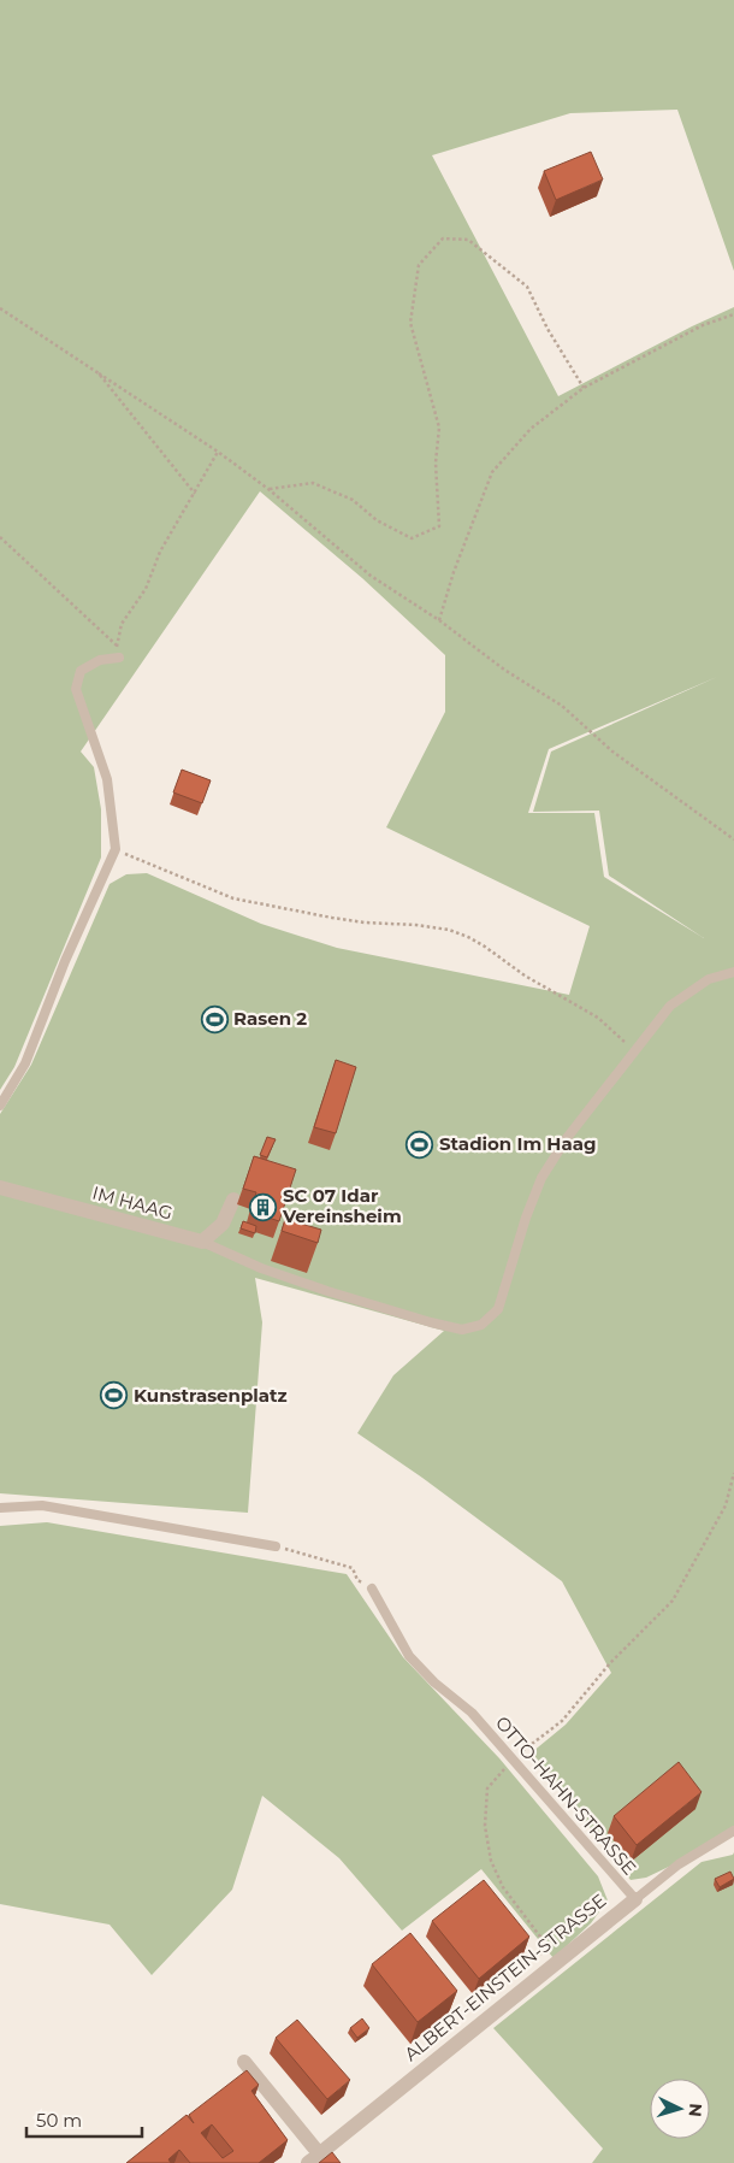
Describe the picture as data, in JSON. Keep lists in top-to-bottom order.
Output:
{
  "streets": {
    "street": ["IM HAAG", "ALBERT-EINSTEIN-STRASSE"],
    "lane": ["OTTO-HAHN-STRASSE"]
  },
  "crossings": [
    ["OTTO-HAHN-STRASSE", "ALBERT-EINSTEIN-STRASSE"]
  ],
  "places": {
    "sports": ["Rasen 2", "Stadion Im Haag", "Kunstrasenplatz"],
    "building": ["SC 07 Idar Vereinsheim"]
  },
  "scale_bar": "50 m",
  "north": "right"
}
